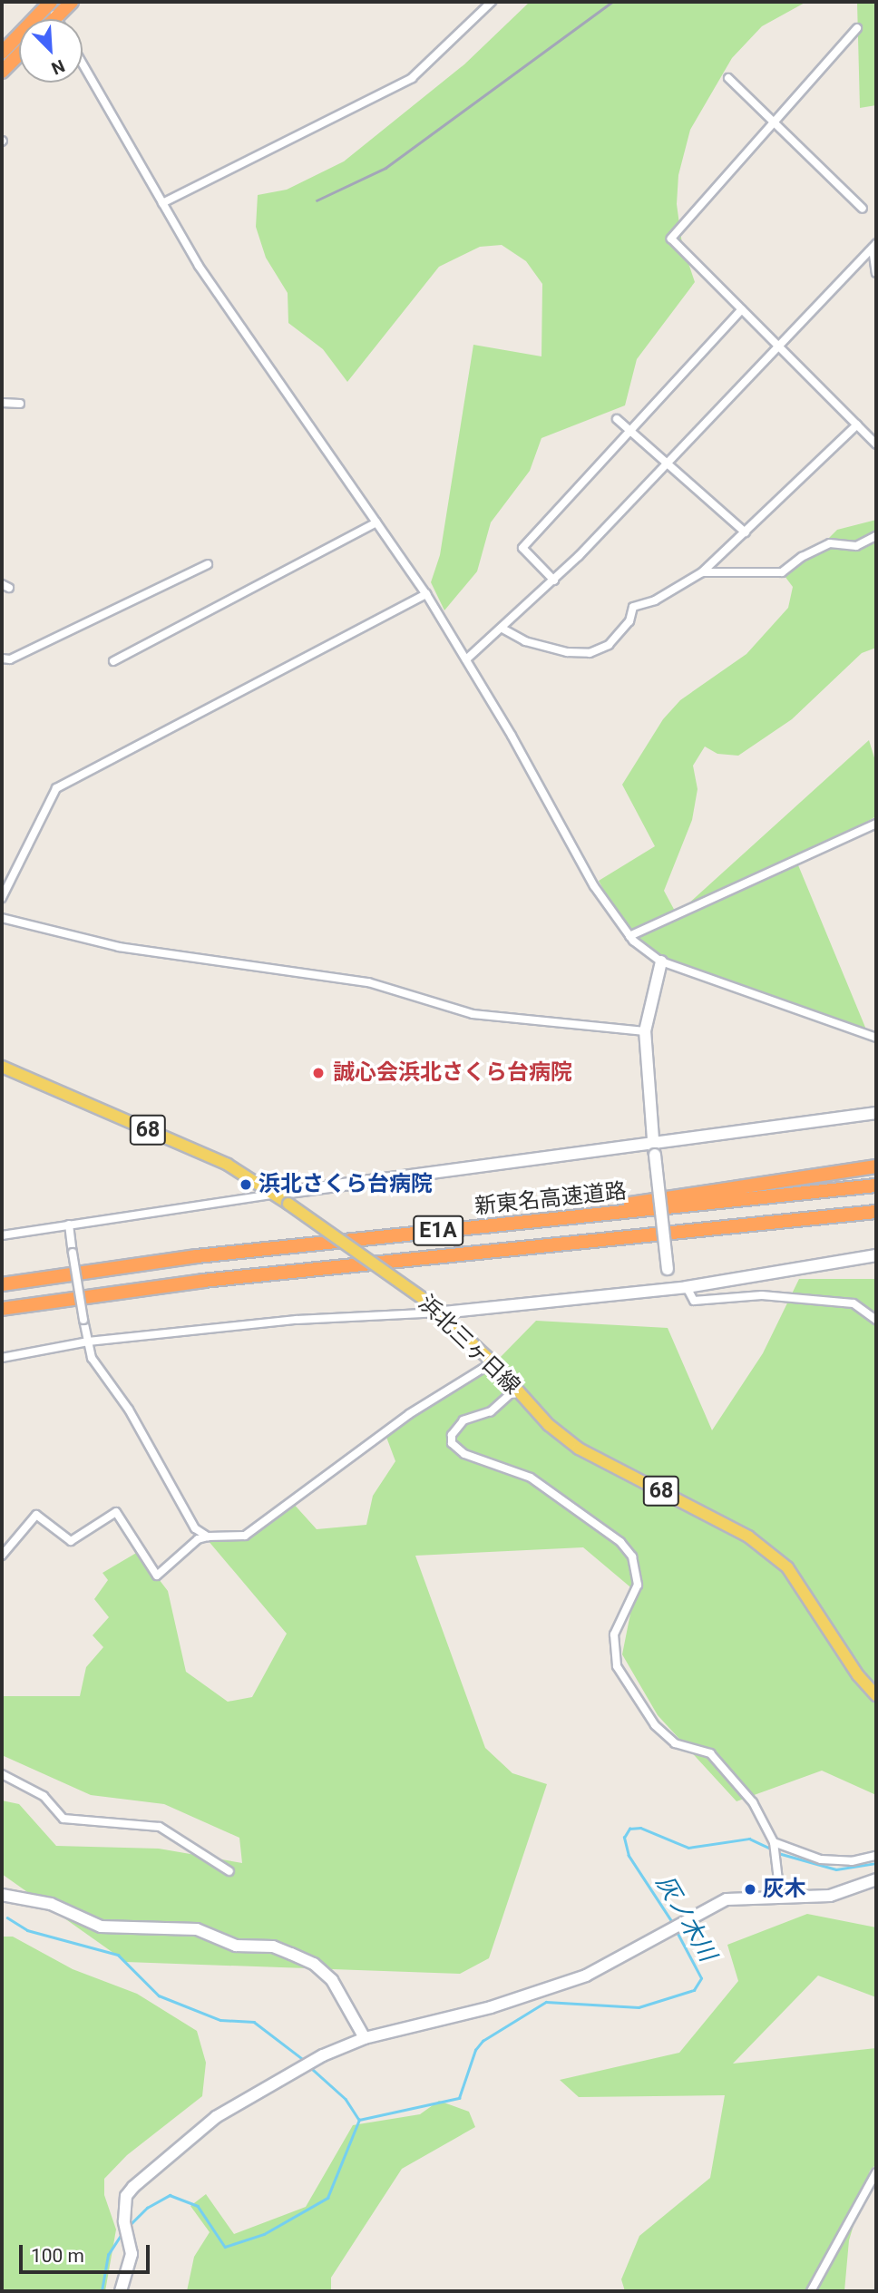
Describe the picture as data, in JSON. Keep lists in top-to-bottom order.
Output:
{
  "streets": {
    "highway": ["新東名高速道路", "E1A"],
    "main road": ["68", "浜北三ヶ日線"]
  },
  "water": ["灰ノ木川"],
  "places": ["誠心会浜北さくら台病院", "浜北さくら台病院", "灰木"],
  "scale_bar": "100 m",
  "north": "bottom right"
}
